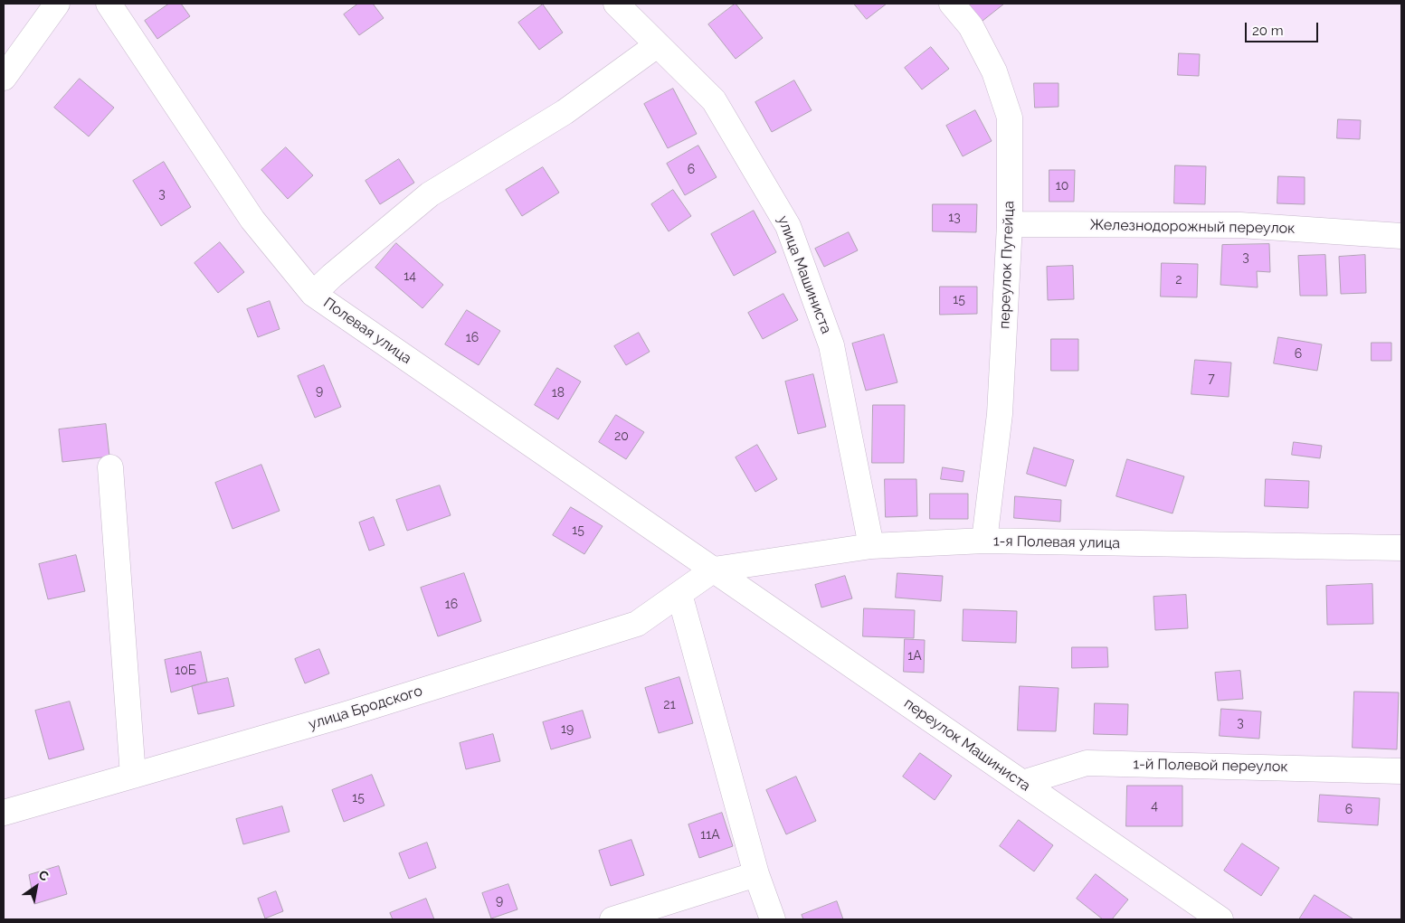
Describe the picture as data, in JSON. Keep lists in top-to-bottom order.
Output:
{
  "streets": {
    "street": [
      "Железнодорожный переулок",
      "переулок Путейца",
      "улица Машиниста",
      "Полевая улица",
      "1-я Полевая улица",
      "улица Бродского",
      "переулок Машиниста",
      "1-й Полевой переулок"
    ]
  },
  "crossings": [
    ["Железнодорожный переулок", "переулок Путейца"],
    ["переулок Путейца", "1-я Полевая улица"],
    ["улица Машиниста", "1-я Полевая улица"],
    ["Полевая улица", "1-я Полевая улица"],
    ["Полевая улица", "улица Бродского"],
    ["Полевая улица", "переулок Машиниста"],
    ["1-я Полевая улица", "улица Бродского"],
    ["1-я Полевая улица", "переулок Машиниста"],
    ["улица Бродского", "переулок Машиниста"],
    ["переулок Машиниста", "1-й Полевой переулок"]
  ],
  "house_numbers": [
    "6",
    "10",
    "3",
    "13",
    "3",
    "14",
    "2",
    "15",
    "16",
    "6",
    "7",
    "9",
    "18",
    "20",
    "15",
    "16",
    "1А",
    "10Б",
    "21",
    "3",
    "19",
    "15",
    "4",
    "6",
    "11А",
    "9"
  ],
  "scale_bar": "20 m",
  "north": "top right"
}
